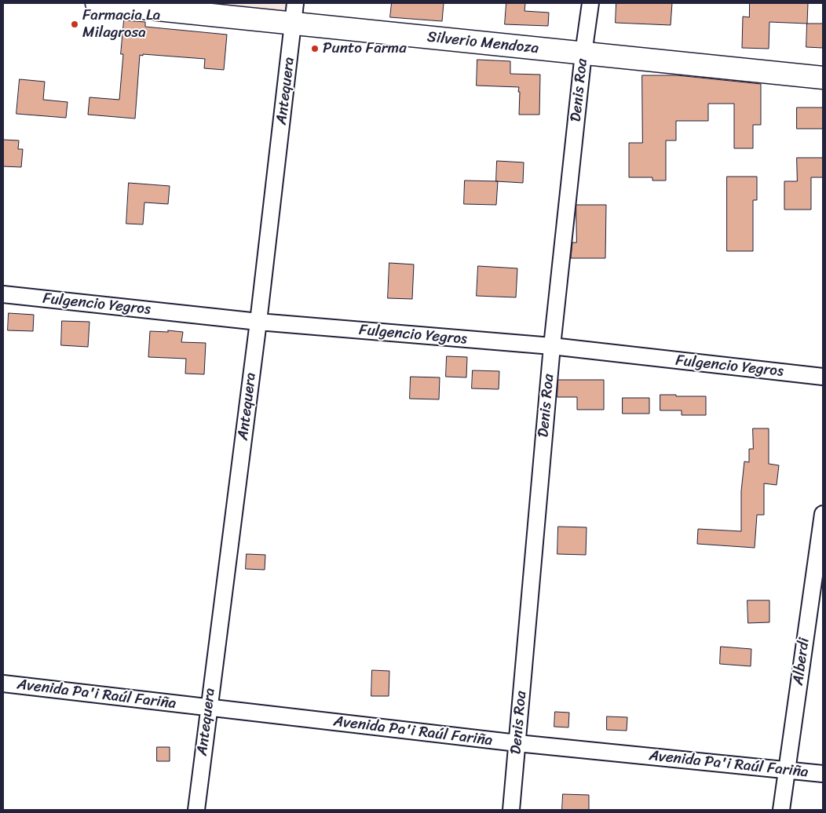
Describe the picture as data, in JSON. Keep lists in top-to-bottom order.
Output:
{
  "streets": {
    "highway": ["Silverio Mendoza"],
    "street": [
      "Denis Roa",
      "Antequera",
      "Fulgencio Yegros",
      "Alberdi",
      "Avenida Pa'i Raúl Fariña"
    ]
  },
  "crossings": [
    ["Silverio Mendoza", "Denis Roa"],
    ["Silverio Mendoza", "Antequera"],
    ["Denis Roa", "Fulgencio Yegros"],
    ["Denis Roa", "Avenida Pa'i Raúl Fariña"],
    ["Antequera", "Fulgencio Yegros"],
    ["Antequera", "Avenida Pa'i Raúl Fariña"],
    ["Alberdi", "Avenida Pa'i Raúl Fariña"]
  ],
  "places": ["Farmacia La Milagrosa", "Punto Farma"]
}
